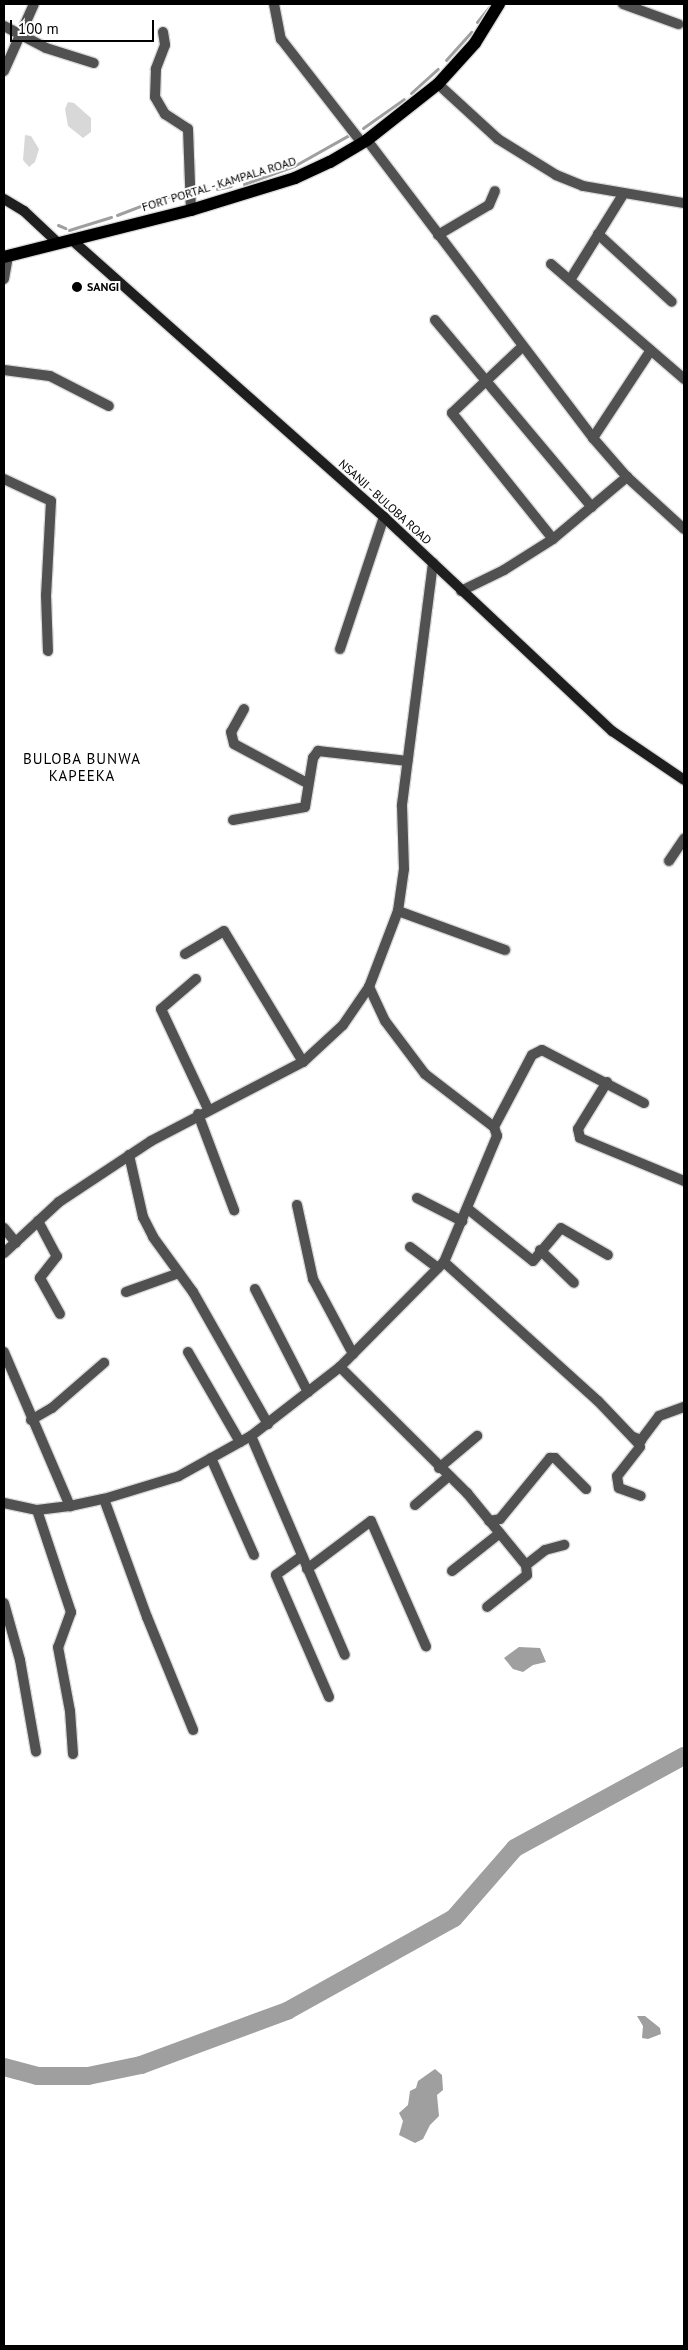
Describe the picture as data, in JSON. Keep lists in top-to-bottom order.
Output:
{
  "streets": {
    "main road": ["FORT PORTAL - KAMPALA ROAD", "NSANJI - BULOBA ROAD"]
  },
  "crossings": [
    ["FORT PORTAL - KAMPALA ROAD", "NSANJI - BULOBA ROAD"]
  ],
  "districts": ["BULOBA BUNWA KAPEEKA"],
  "places": ["SANGI"],
  "scale_bar": "100 m"
}
